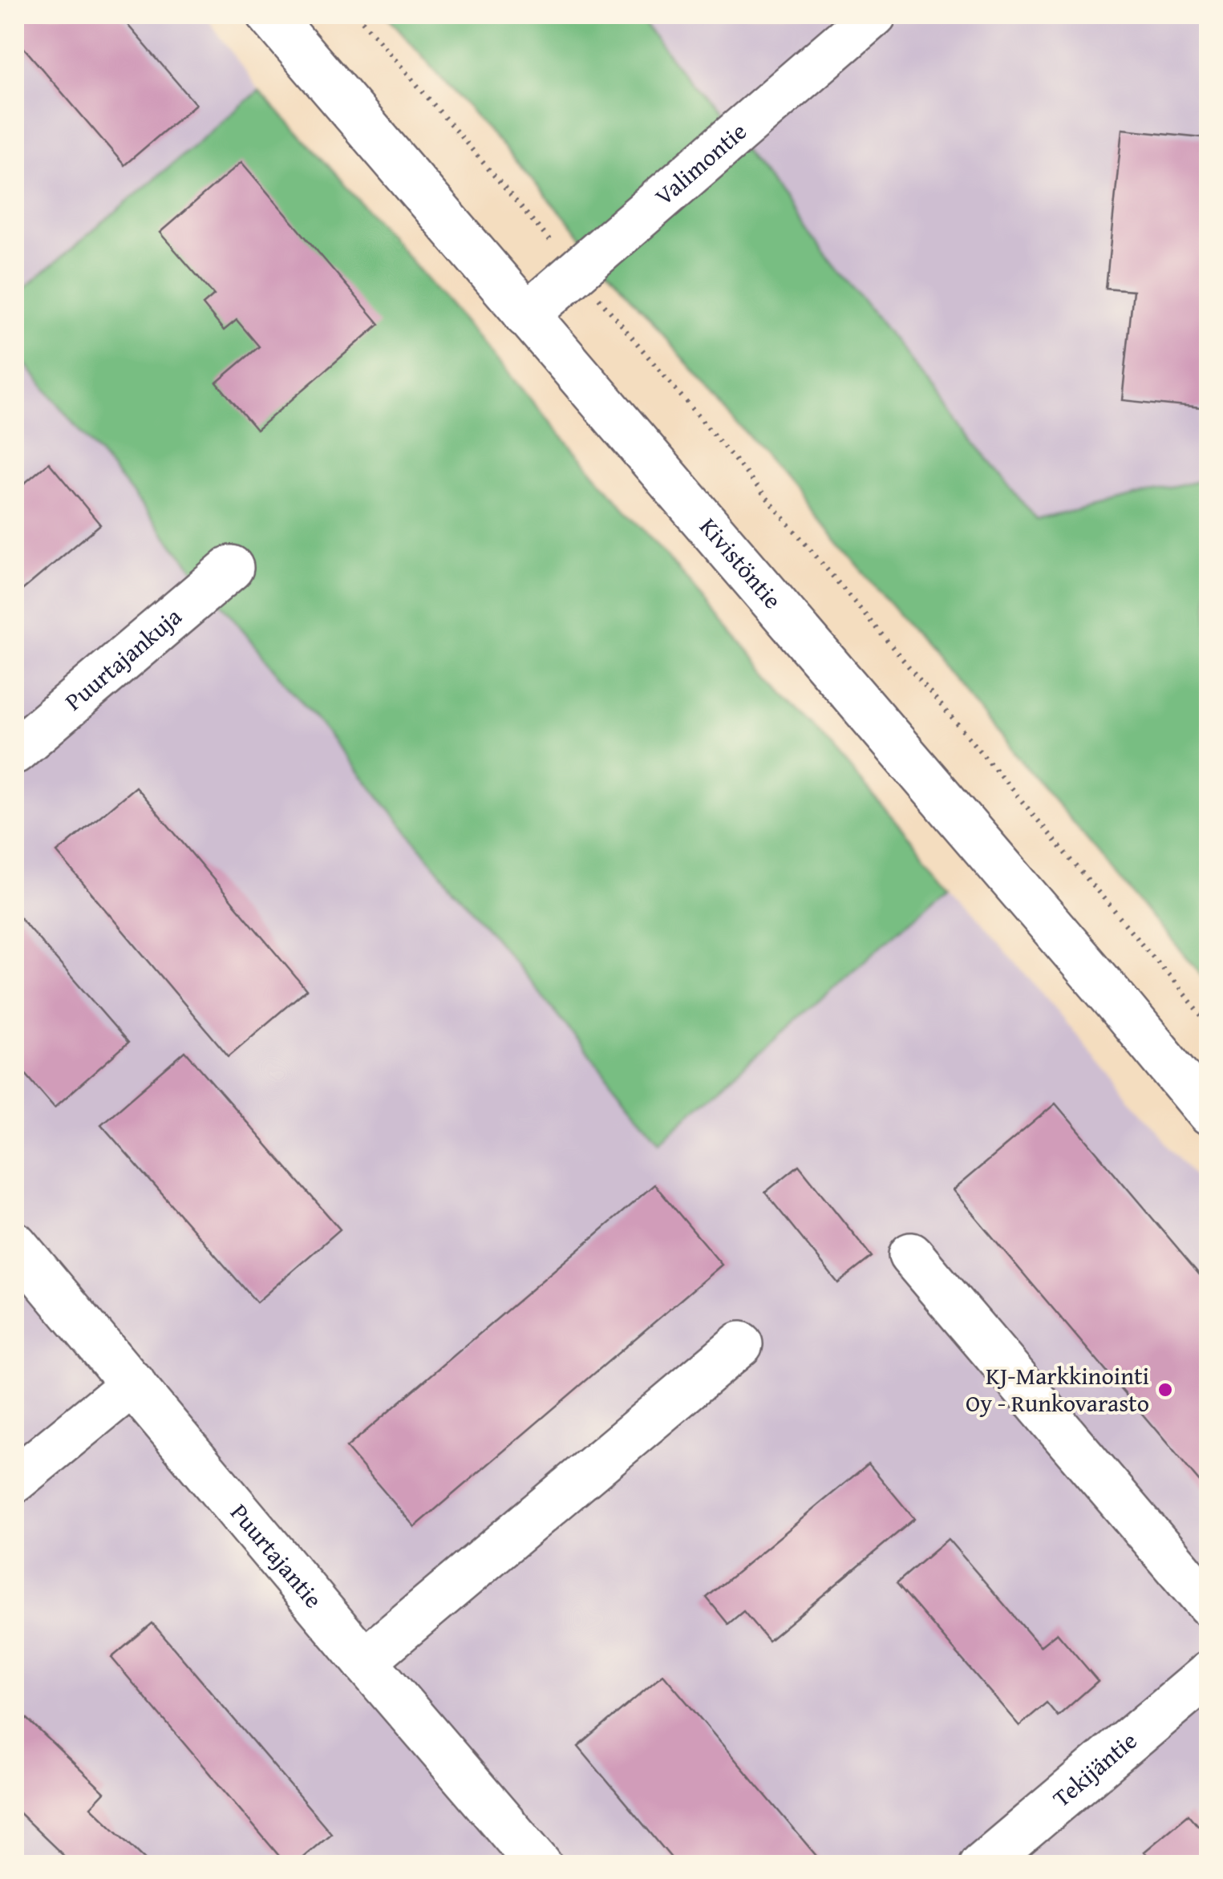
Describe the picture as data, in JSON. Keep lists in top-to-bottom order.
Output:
{
  "streets": {
    "street": [
      "Valimontie",
      "Kivistöntie",
      "Puurtajankuja",
      "Puurtajantie",
      "Tekijäntie"
    ]
  },
  "crossings": [
    ["Valimontie", "Kivistöntie"]
  ],
  "places": ["KJ-Markkinointi Oy - Runkovarasto"]
}
